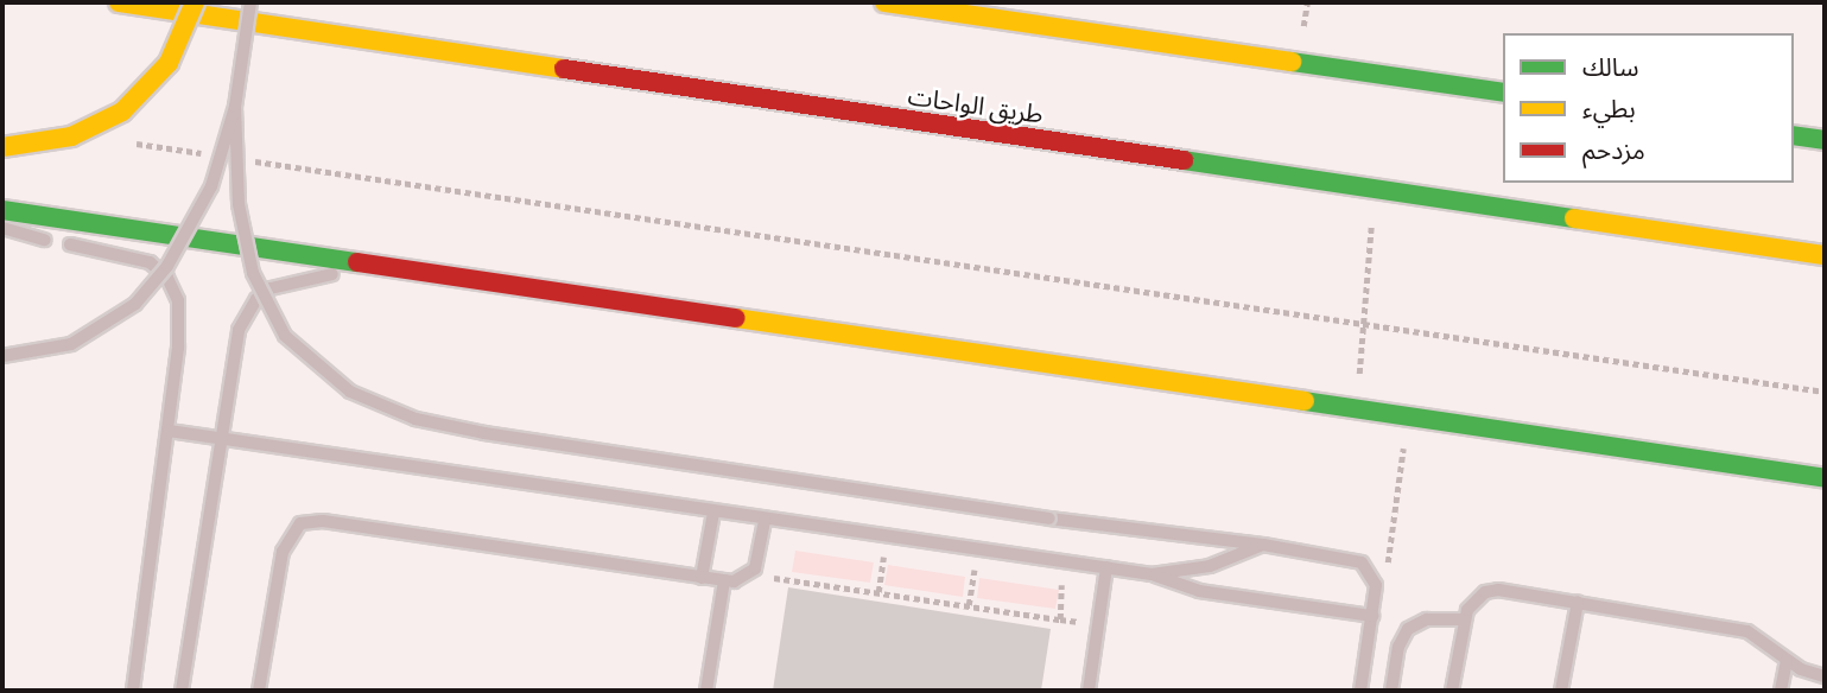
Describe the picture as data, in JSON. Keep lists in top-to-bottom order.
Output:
{
  "streets": {
    "main road": ["طريق الواحات"]
  },
  "legend": ["سالك", "بطيء", "مزدحم"]
}
